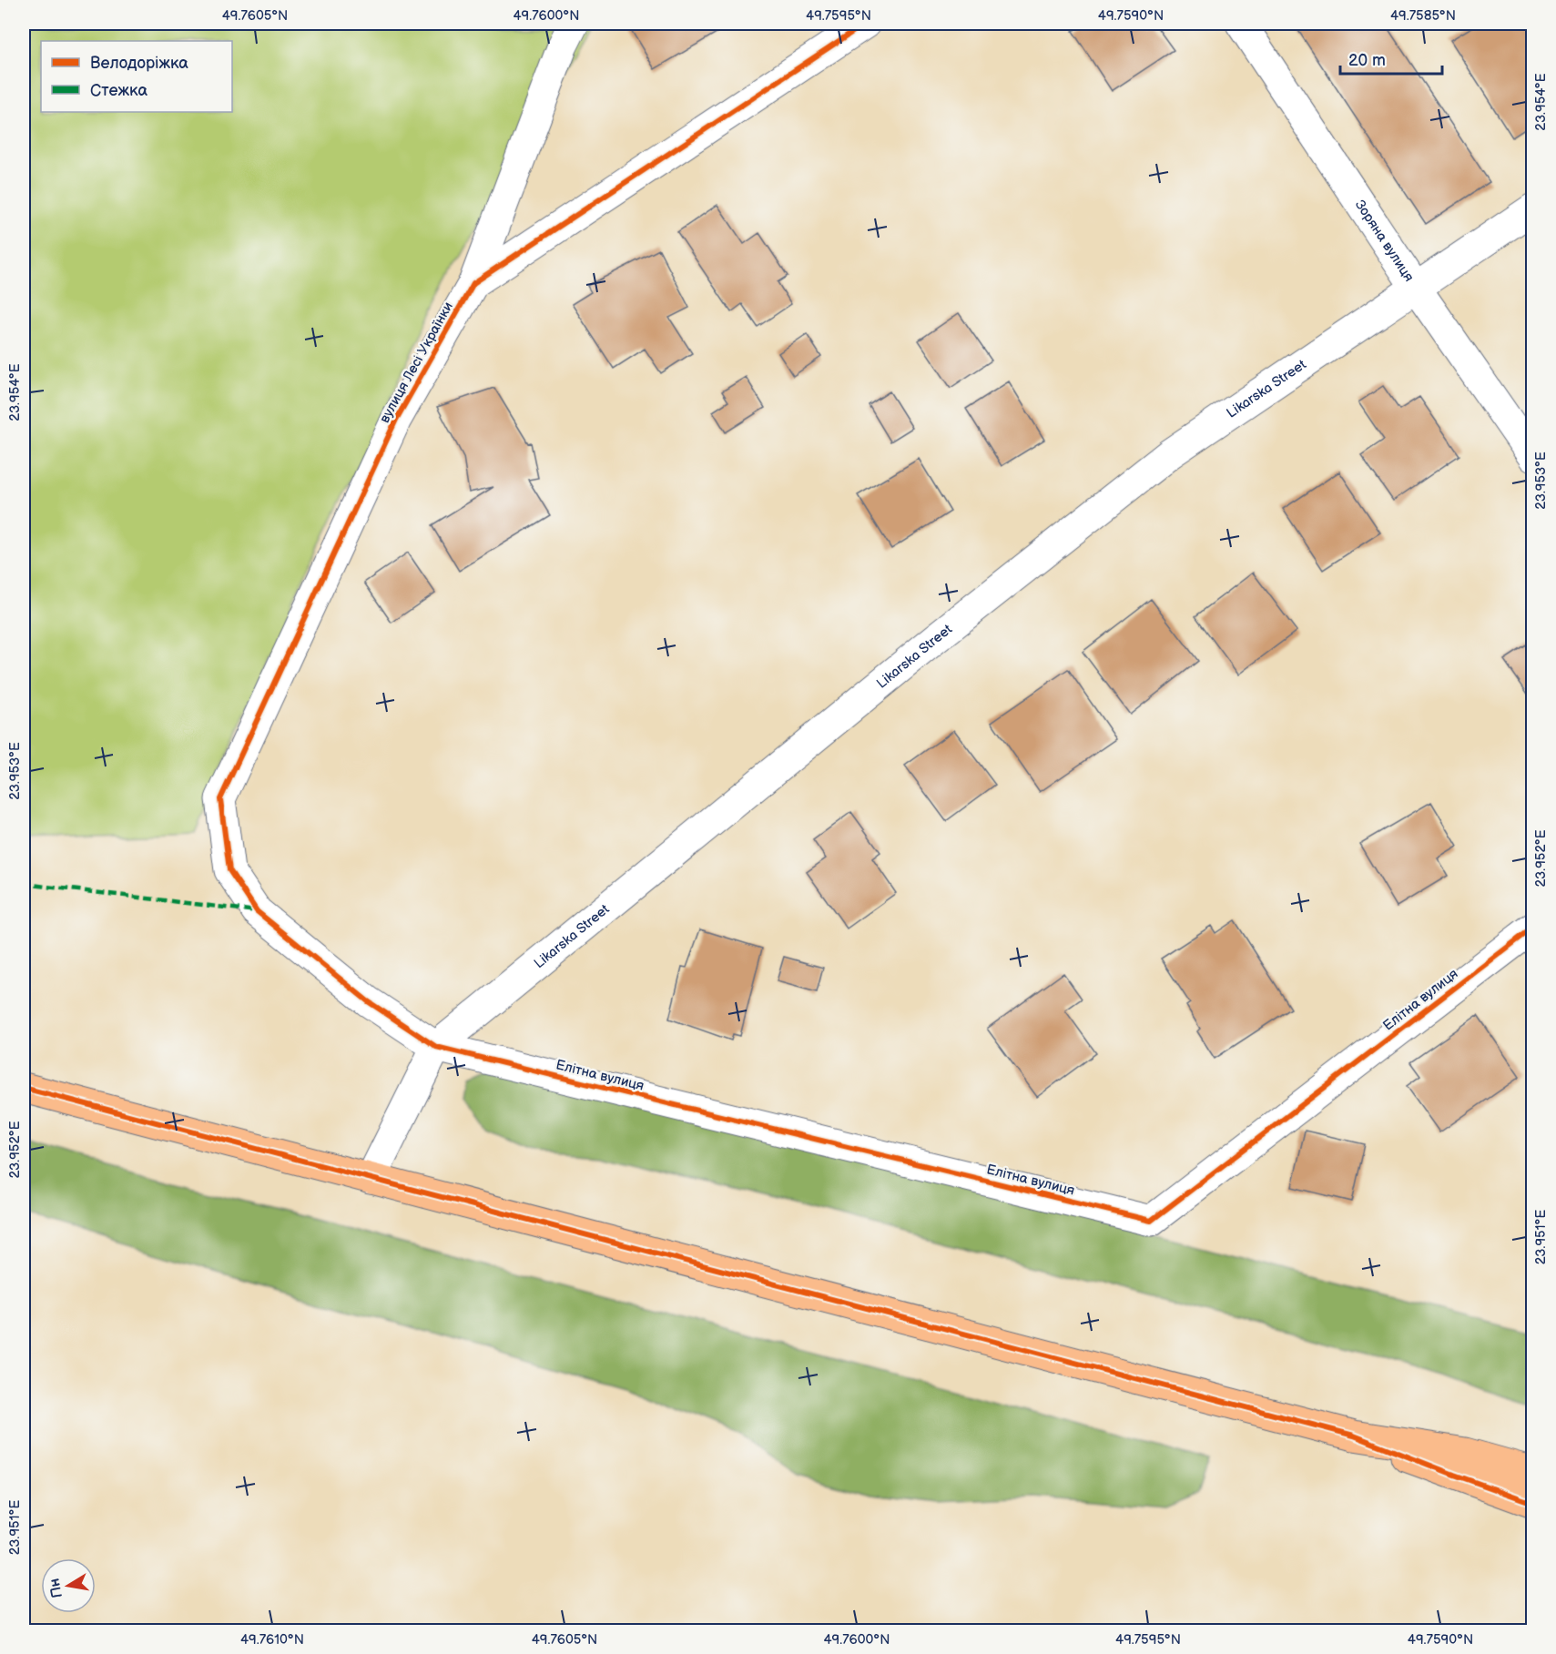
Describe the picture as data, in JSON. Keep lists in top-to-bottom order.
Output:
{
  "streets": {
    "street": [
      "Зоряна вулиця",
      "вулиця Лесі Українки",
      "Likarska Street",
      "Елітна вулиця"
    ]
  },
  "crossings": [
    ["Зоряна вулиця", "Likarska Street"],
    ["вулиця Лесі Українки", "Likarska Street"],
    ["вулиця Лесі Українки", "Елітна вулиця"],
    ["Likarska Street", "Елітна вулиця"]
  ],
  "legend": ["Велодоріжка", "Стежка"],
  "scale_bar": "20 m",
  "north": "left",
  "coordinates": [
    "49.7605°N",
    "49.7600°N",
    "49.7595°N",
    "49.7590°N",
    "49.7585°N",
    "23.954°E",
    "23.953°E",
    "23.952°E",
    "23.951°E",
    "49.7610°N"
  ]
}
